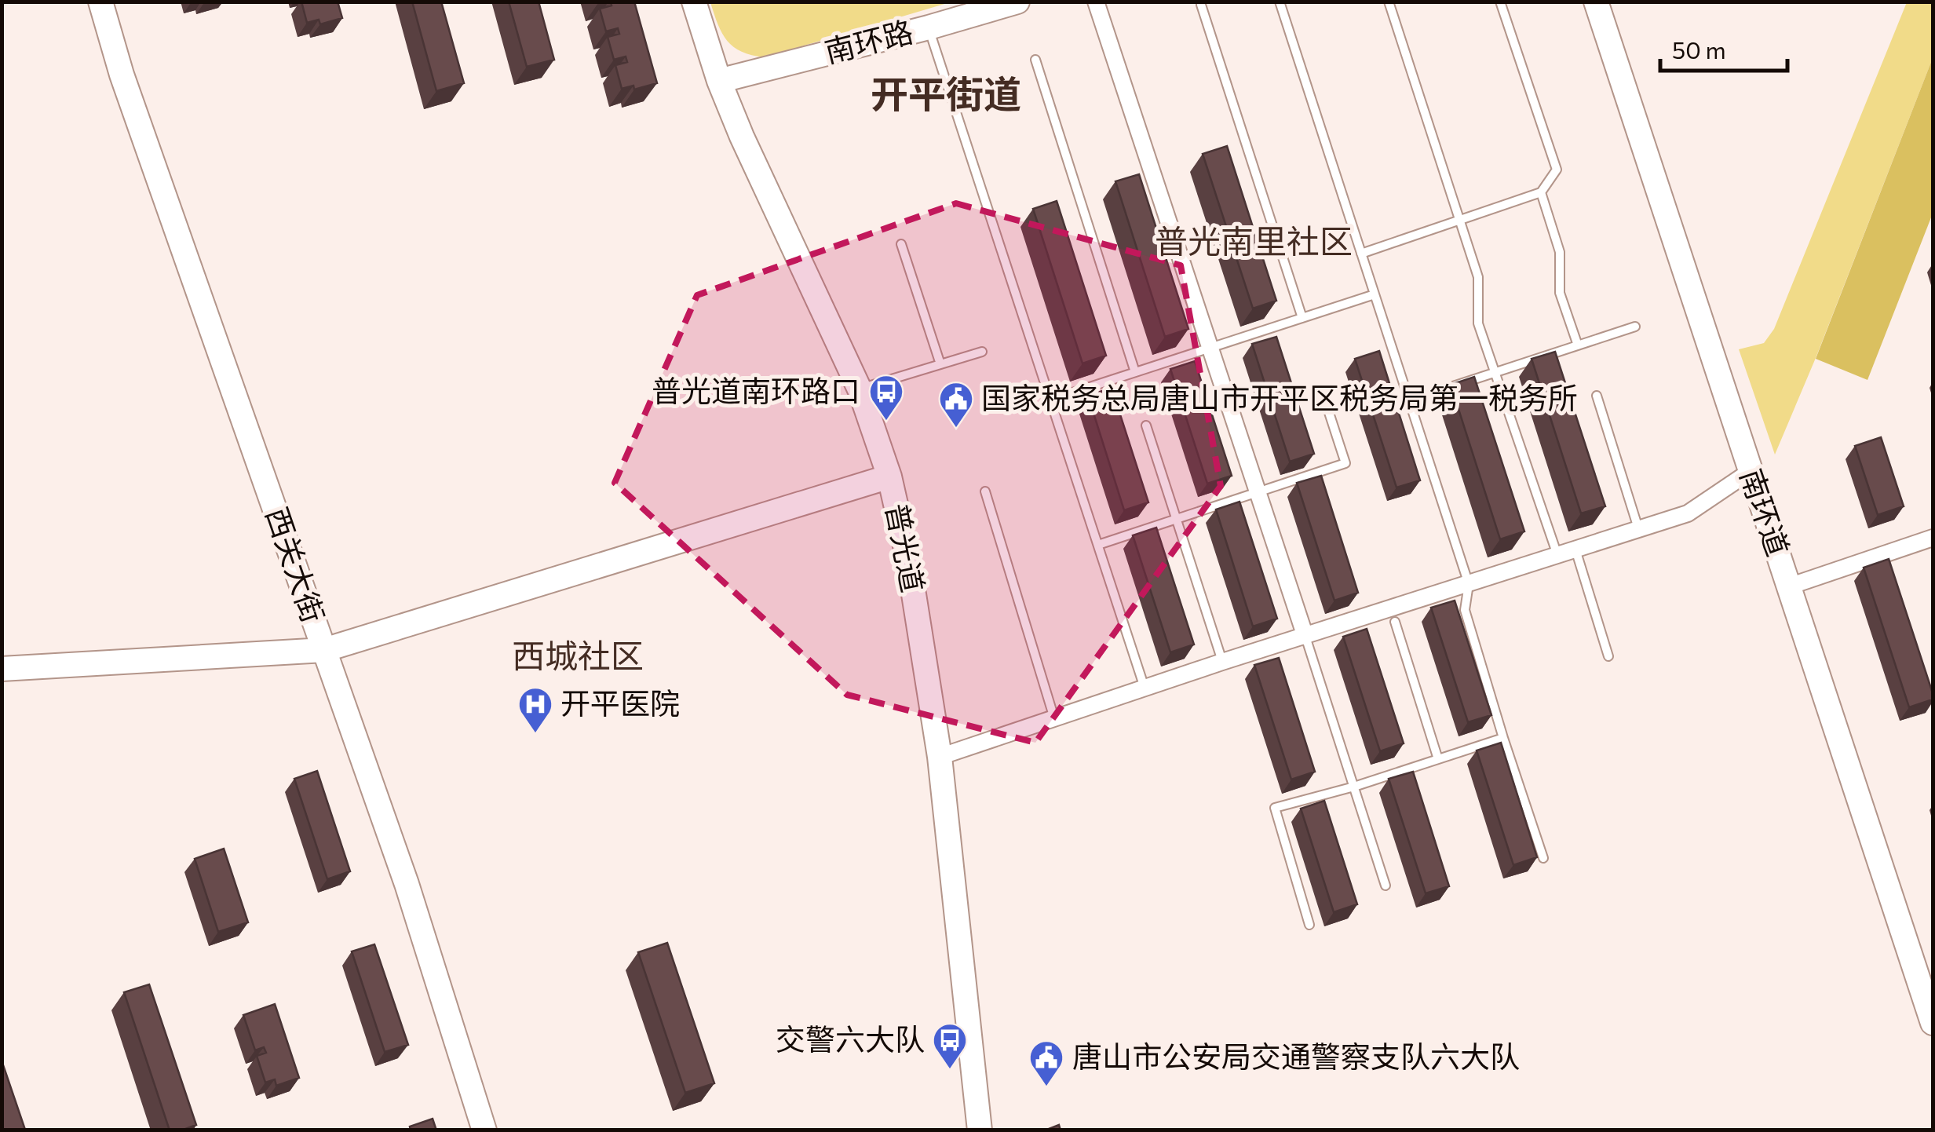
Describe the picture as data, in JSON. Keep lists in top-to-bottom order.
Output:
{
  "streets": {
    "street": [
      "南环路",
      "南环道",
      "普光道",
      "西关大街"
    ]
  },
  "crossings": [
    ["南环路", "普光道"]
  ],
  "districts": ["开平街道", "普光南里社区", "西城社区"],
  "places": {
    "bus stop": ["普光道南环路口", "交警六大队"],
    "public building": ["国家税务总局唐山市开平区税务局第一税务所", "唐山市公安局交通警察支队六大队"],
    "hospital": ["开平医院"]
  },
  "scale_bar": "50 m"
}
